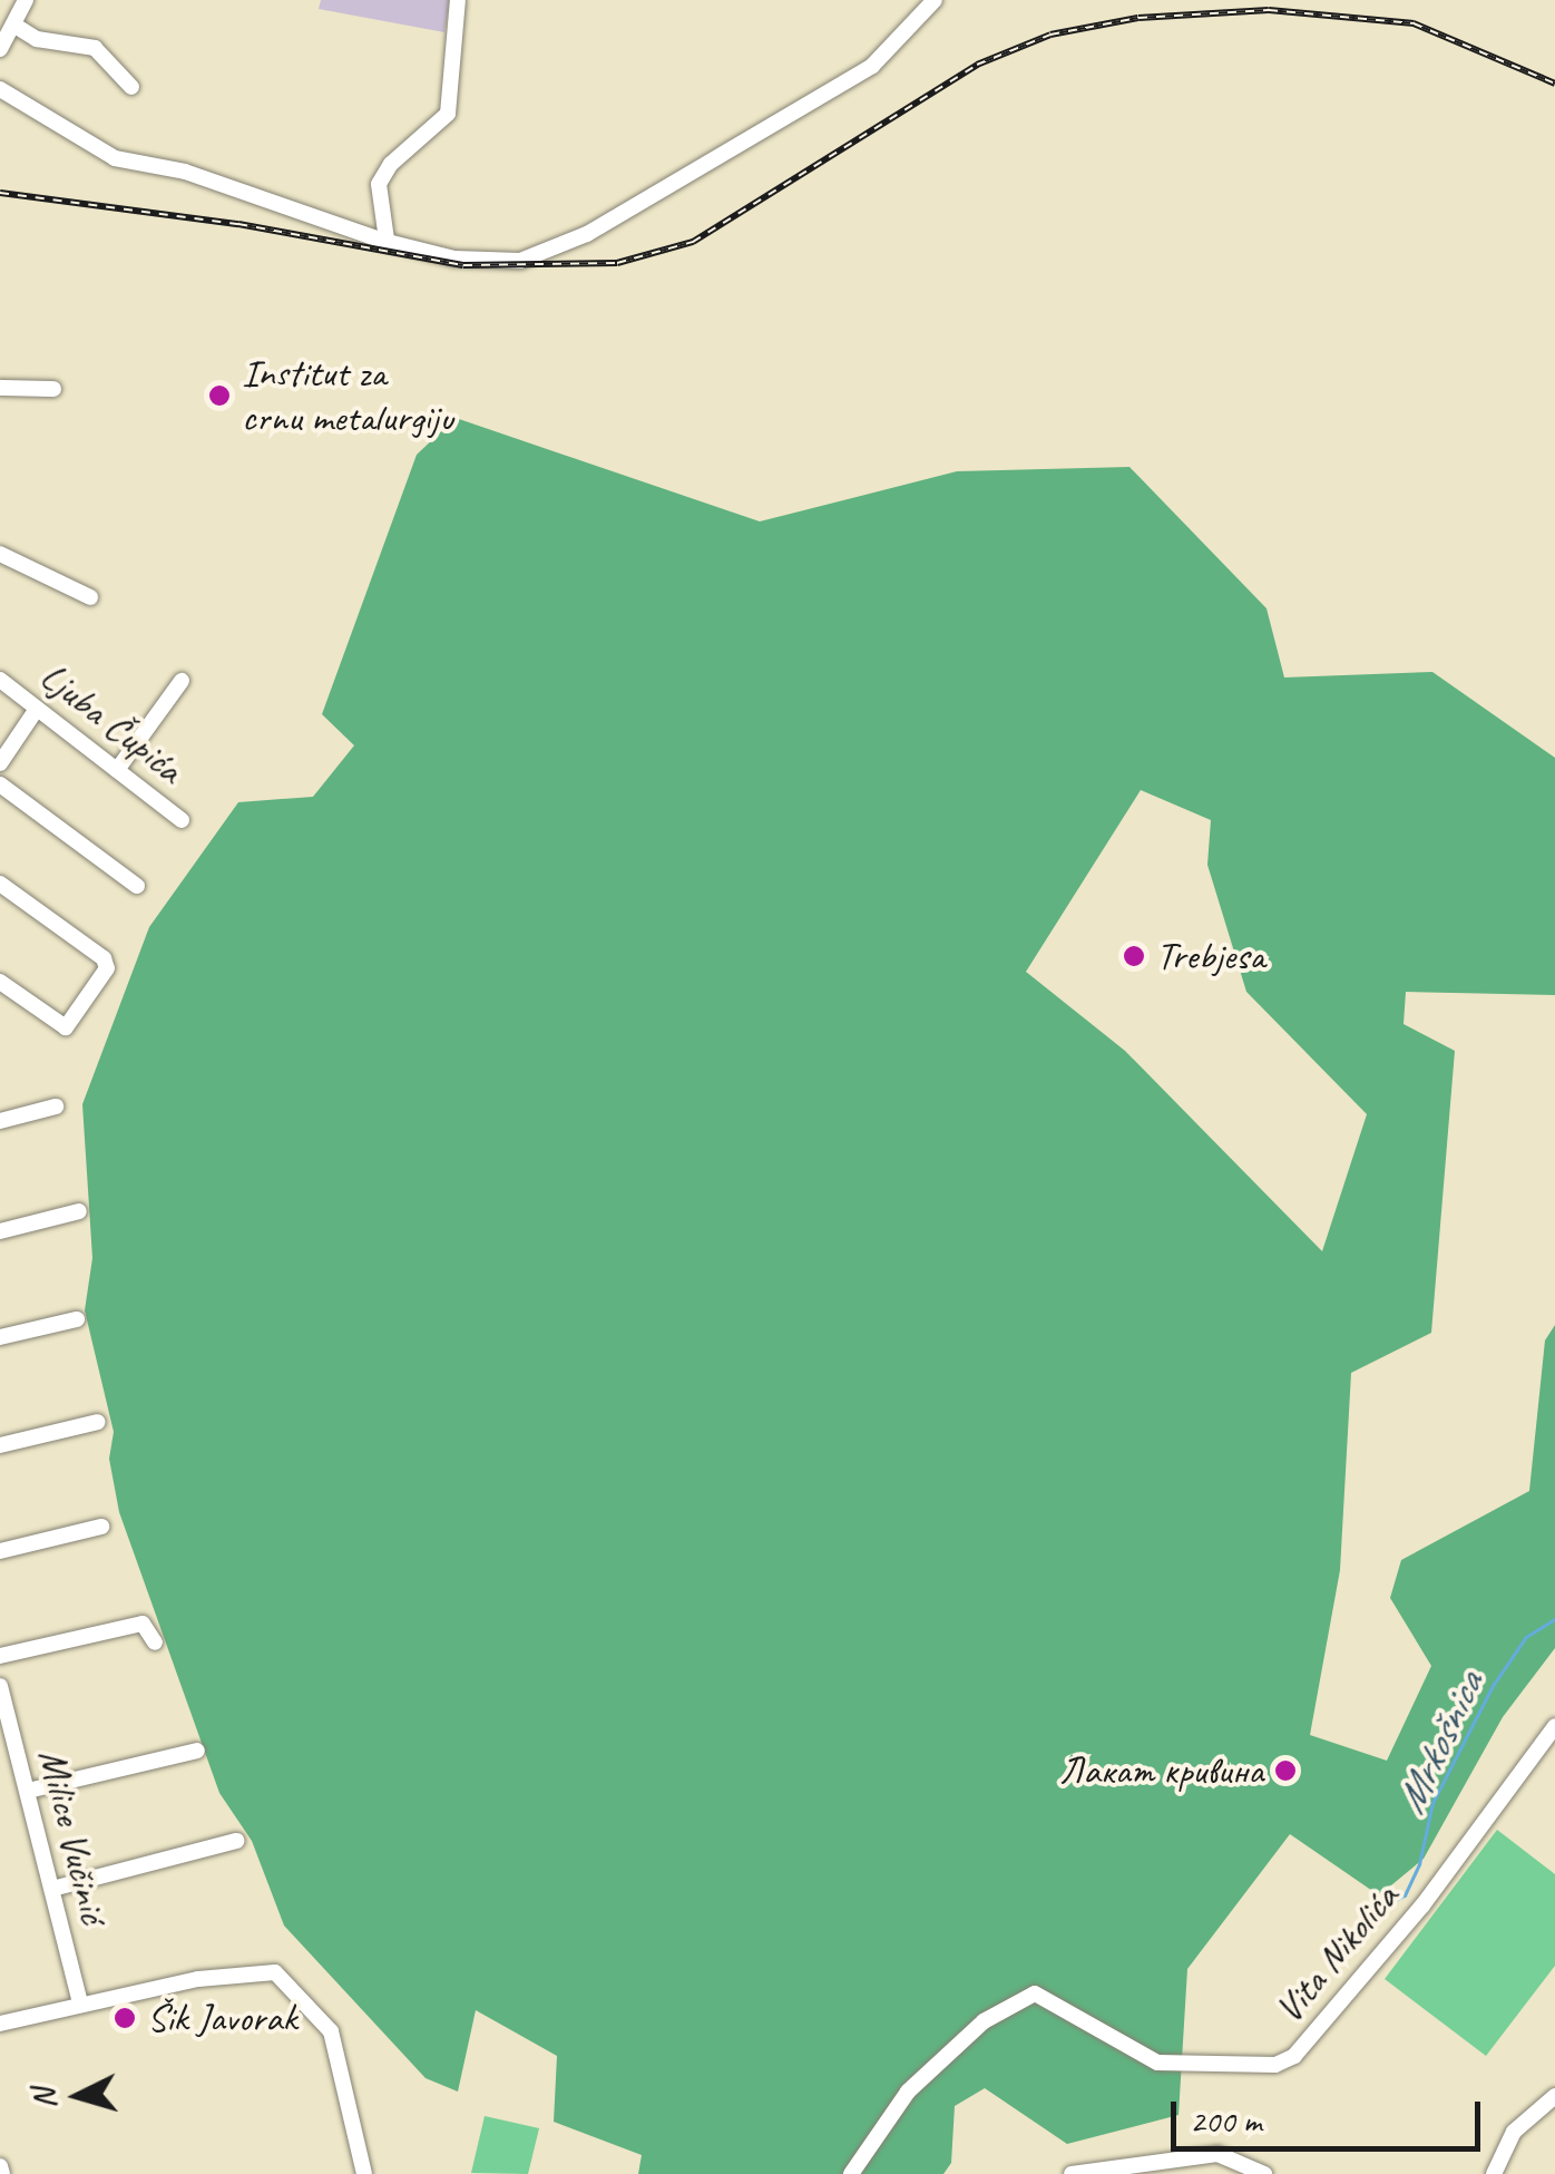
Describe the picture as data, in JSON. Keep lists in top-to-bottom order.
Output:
{
  "streets": {
    "street": ["Ljuba Čupića", "Milice Vučinić", "Vita Nikolića"]
  },
  "water": ["Mrkošnica"],
  "places": [
    "Institut za crnu metalurgiju",
    "Trebjesa",
    "Лакат кривина",
    "Šik Javorak"
  ],
  "scale_bar": "200 m",
  "north": "left"
}
